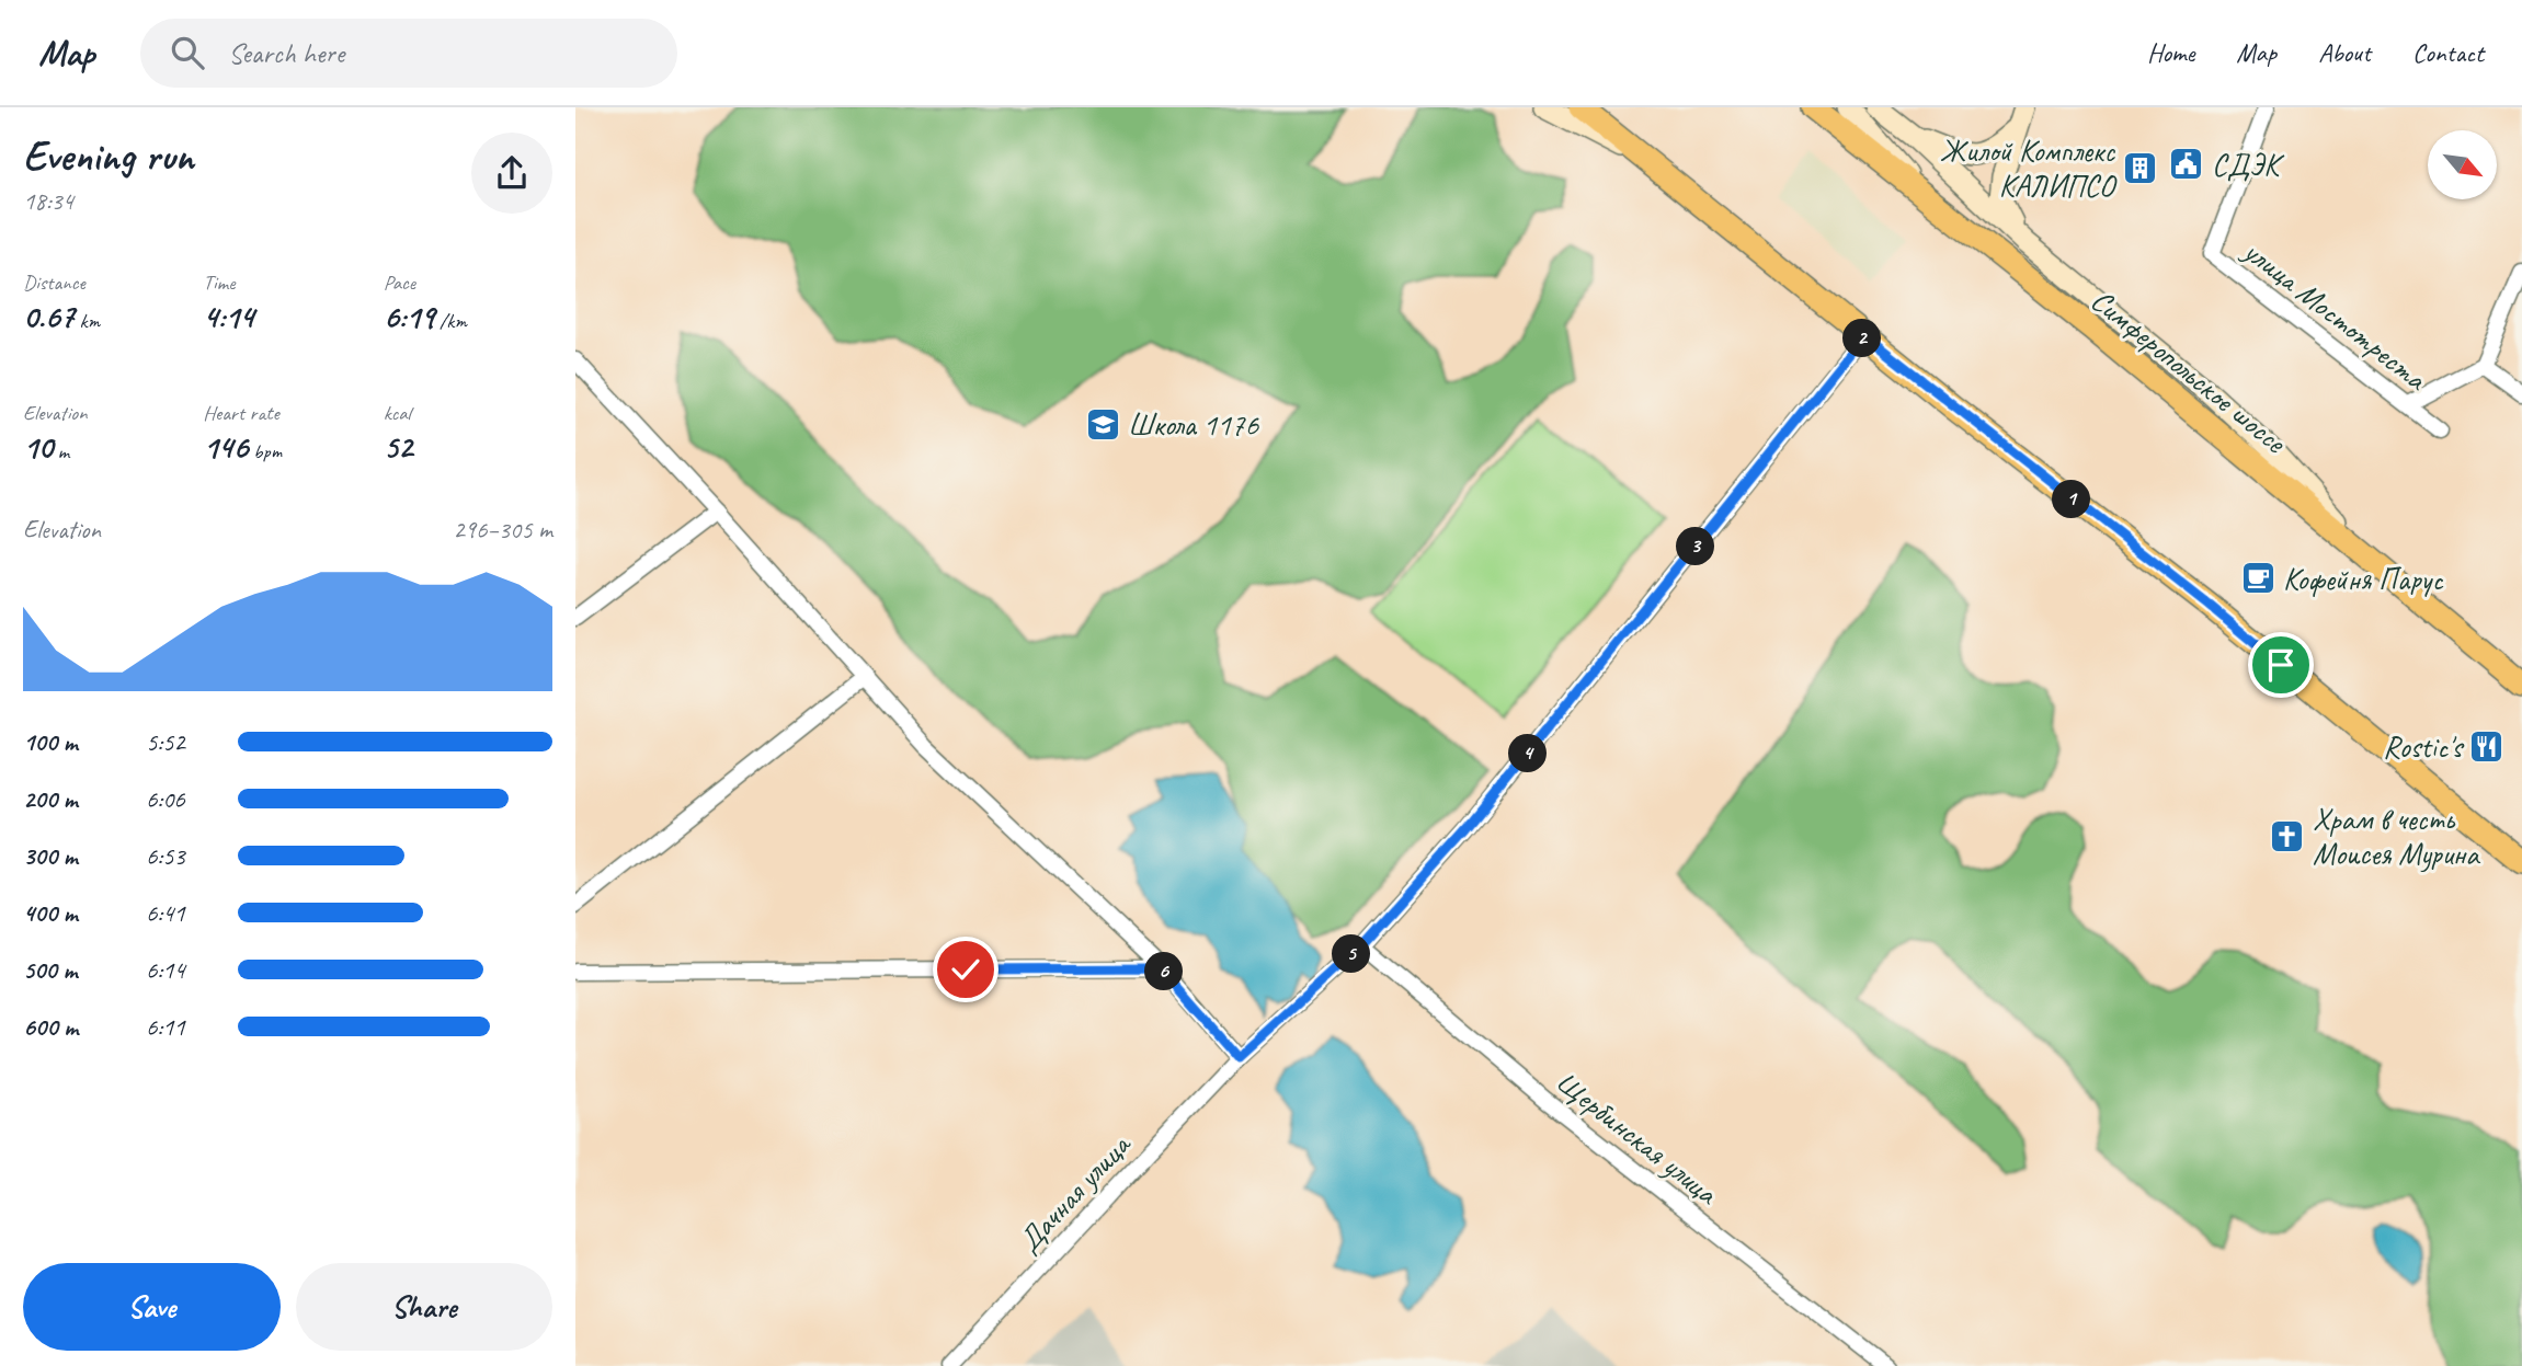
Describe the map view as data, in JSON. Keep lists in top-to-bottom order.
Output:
{
  "streets": {
    "main road": ["Симферопольское шоссе"],
    "street": ["улица Мостотреста", "Щербинская улица", "Дачная улица"]
  },
  "crossings": [
    ["Щербинская улица", "Дачная улица"]
  ],
  "places": {
    "public building": ["СДЭК"],
    "building": ["Жилой Комплекс КАЛИПСО"],
    "school or university": ["Школа 1176"],
    "cafe": ["Кофейня Парус"],
    "restaurant": ["Rostic's"],
    "church": ["Храм в честь Моисея Мурина"]
  },
  "north": "bottom right",
  "page": {
    "header": "Map",
    "search": "Search here",
    "nav": [
      "Home",
      "Map",
      "About",
      "Contact"
    ],
    "heading": ["Evening run", "18:34"],
    "stats": [
      ["Distance", "0.67 km"],
      ["Time", "4:14"],
      ["Pace", "6:19 /km"],
      ["Elevation", "10 m"],
      ["Heart rate", "146 bpm"],
      ["kcal", "52"]
    ],
    "pins": [
      "2",
      "1",
      "3",
      "4",
      "5",
      "6"
    ],
    "chart": ["Elevation", "296–305 m"],
    "list": [
      {
        "name": "100 m",
        "note": "5:52"
      },
      {
        "name": "200 m",
        "note": "6:06"
      },
      {
        "name": "300 m",
        "note": "6:53"
      },
      {
        "name": "400 m",
        "note": "6:41"
      },
      {
        "name": "500 m",
        "note": "6:14"
      },
      {
        "name": "600 m",
        "note": "6:11"
      }
    ],
    "buttons": ["Save", "Share"]
  }
}
